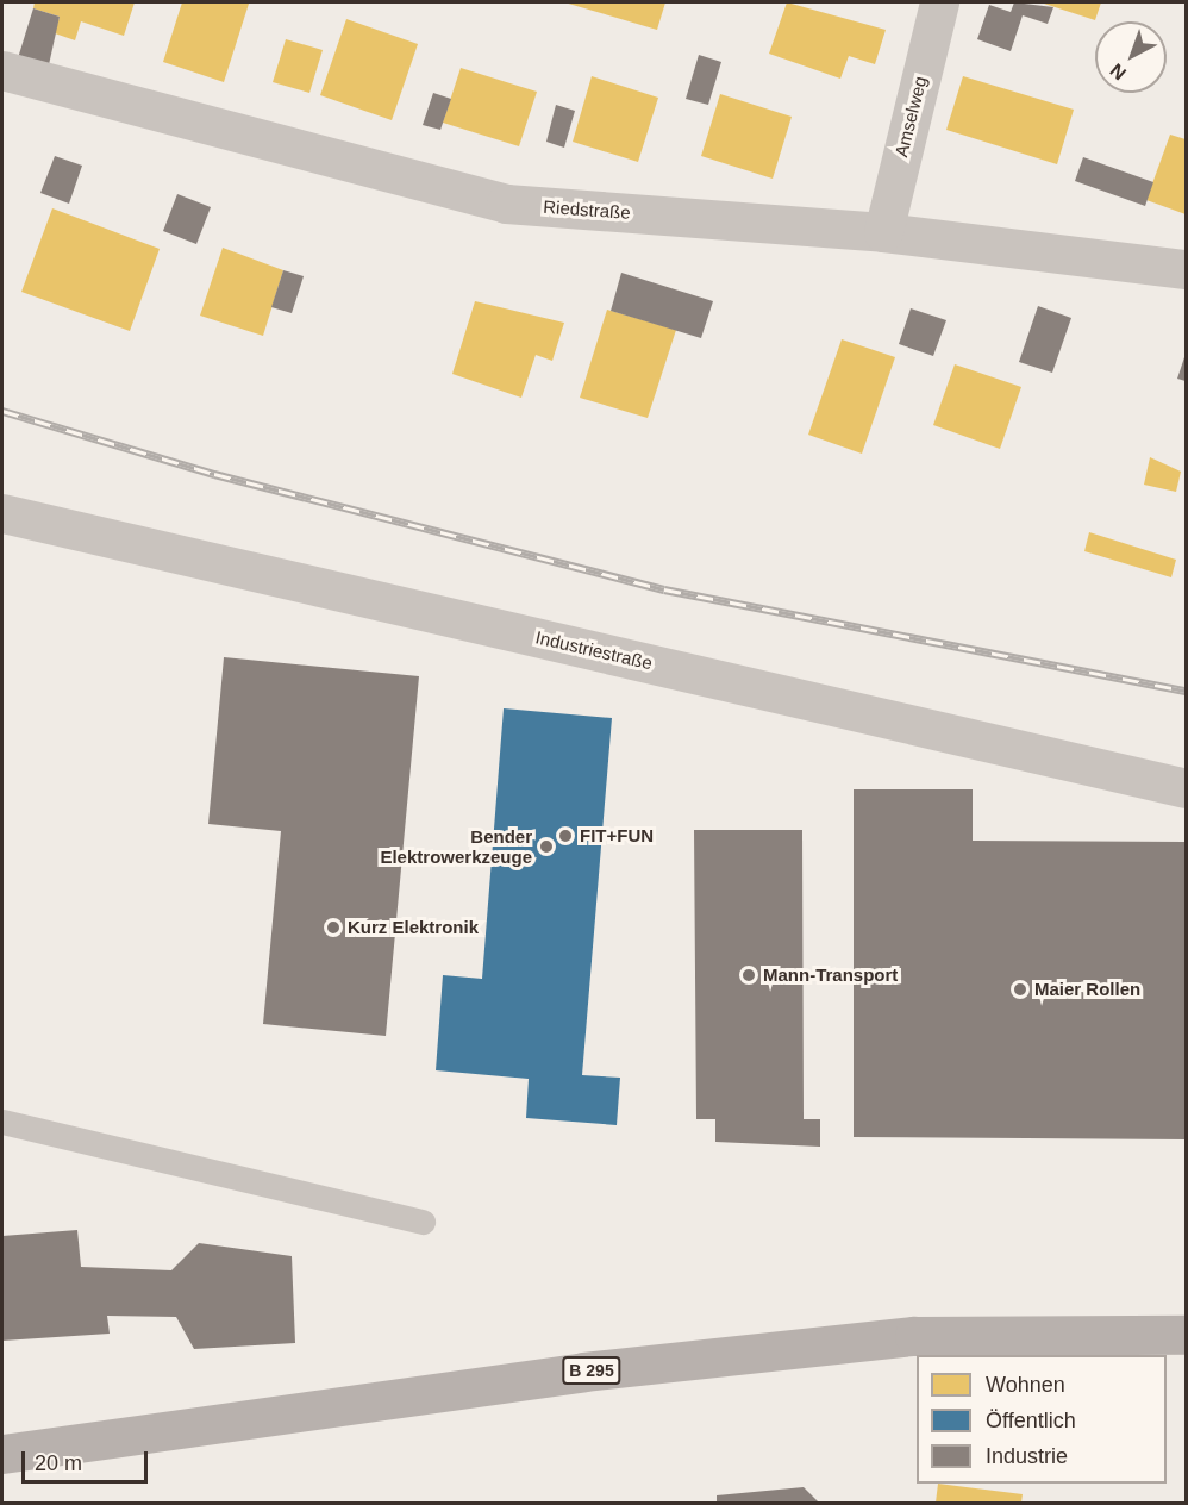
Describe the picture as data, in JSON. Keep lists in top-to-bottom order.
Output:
{
  "streets": {
    "main road": ["B 295"],
    "street": ["Amselweg", "Riedstraße", "Industriestraße"]
  },
  "crossings": [
    ["Amselweg", "Riedstraße"]
  ],
  "places": [
    "FIT+FUN",
    "Bender Elektrowerkzeuge",
    "Kurz Elektronik",
    "Mann-Transport",
    "Maier Rollen"
  ],
  "legend": ["Wohnen", "Öffentlich", "Industrie"],
  "scale_bar": "20 m",
  "north": "bottom left"
}
